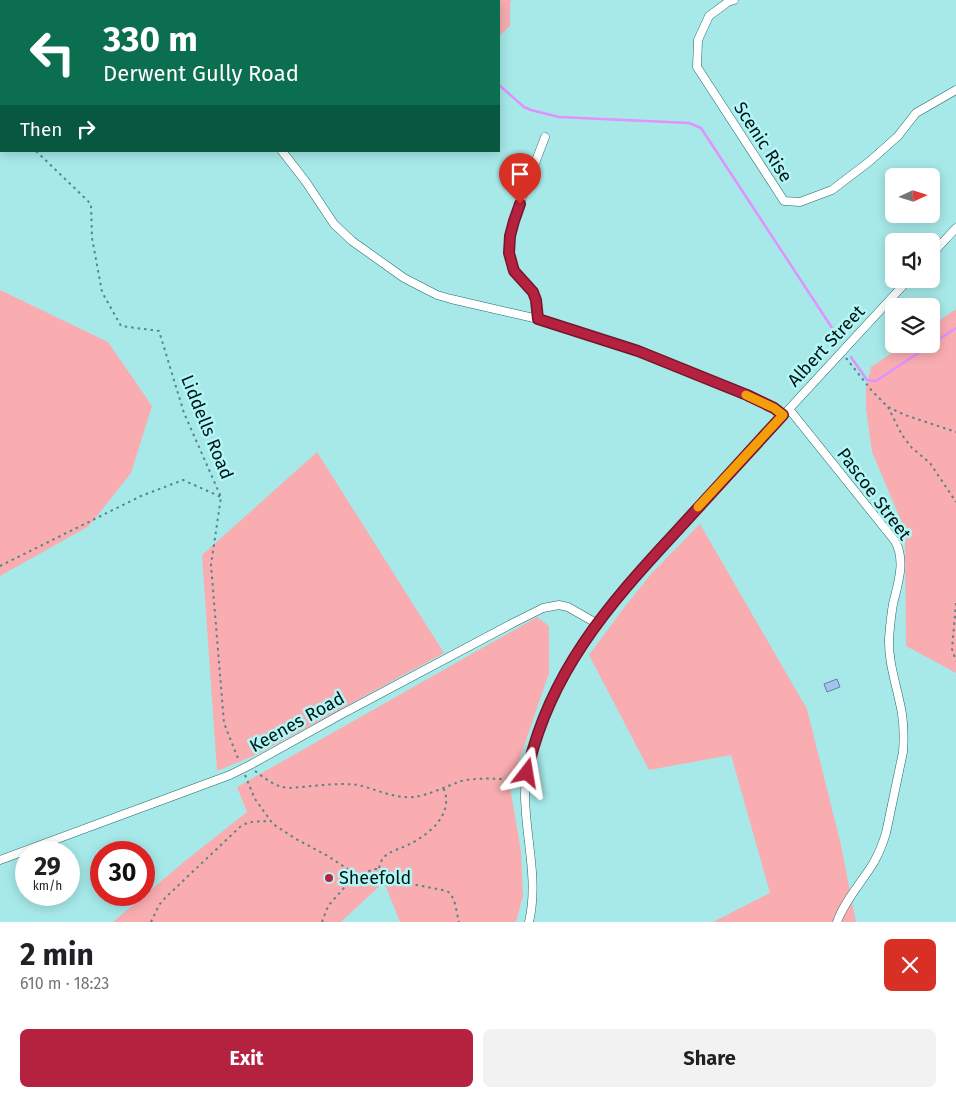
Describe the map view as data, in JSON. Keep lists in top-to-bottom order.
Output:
{
  "streets": {
    "street": [
      "Scenic Rise",
      "Albert Street",
      "Pascoe Street",
      "Keenes Road"
    ],
    "path": ["Liddells Road"]
  },
  "crossings": [
    ["Albert Street", "Pascoe Street"],
    ["Albert Street", "Keenes Road"],
    ["Liddells Road", "Keenes Road"]
  ],
  "places": ["Sheefold"],
  "north": "right",
  "page": {
    "turn": ["330 m", "Derwent Gully Road"],
    "then": "Then",
    "speed": "29 km/h",
    "limit": "30",
    "heading": ["2 min", "610 m · 18:23"],
    "buttons": ["Exit", "Share"]
  }
}
